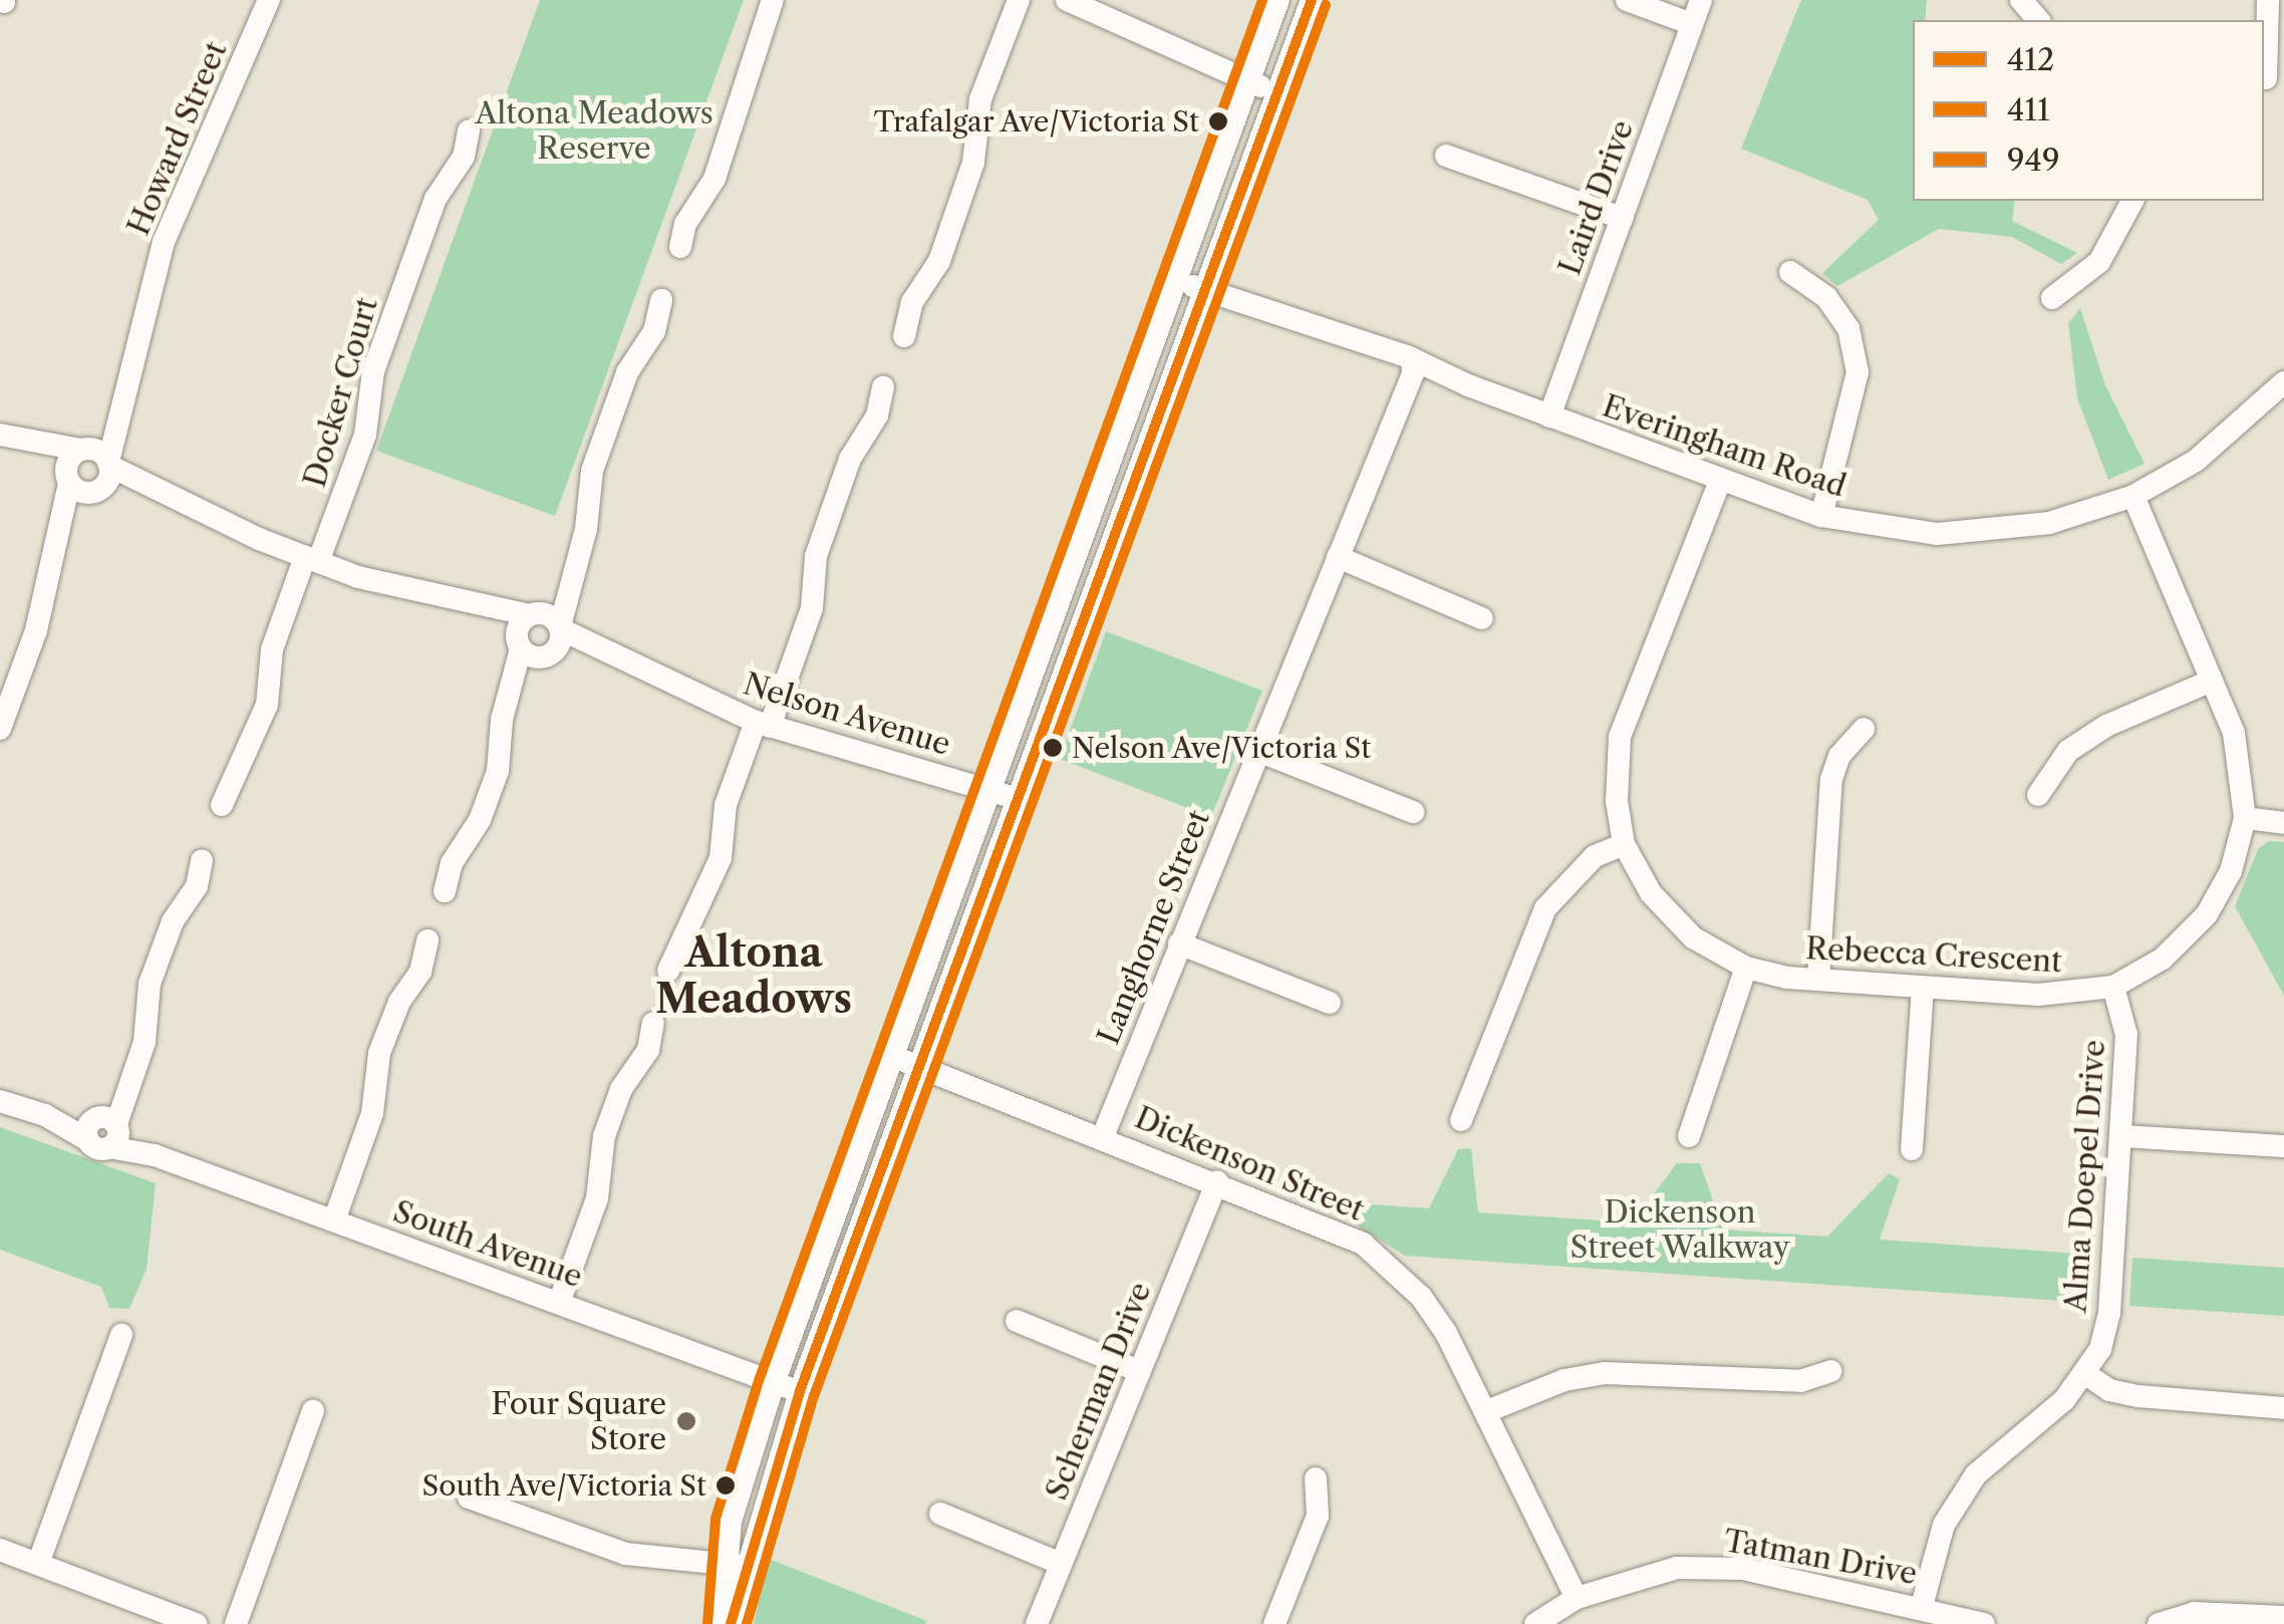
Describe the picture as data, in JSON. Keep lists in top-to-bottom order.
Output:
{
  "streets": {
    "street": [
      "Howard Street",
      "Laird Drive",
      "Docker Court",
      "Everingham Road",
      "Nelson Avenue",
      "Langhorne Street",
      "Rebecca Crescent",
      "Dickenson Street",
      "Alma Doepel Drive",
      "South Avenue",
      "Scherman Drive",
      "Tatman Drive"
    ]
  },
  "crossings": [
    ["Laird Drive", "Everingham Road"],
    ["Everingham Road", "Langhorne Street"],
    ["Everingham Road", "Rebecca Crescent"],
    ["Langhorne Street", "Dickenson Street"],
    ["Rebecca Crescent", "Alma Doepel Drive"],
    ["Dickenson Street", "Scherman Drive"],
    ["Dickenson Street", "Tatman Drive"],
    ["Alma Doepel Drive", "Tatman Drive"]
  ],
  "districts": ["Altona Meadows"],
  "parks": ["Altona Meadows Reserve", "Dickenson Street Walkway"],
  "places": [
    "Trafalgar Ave/Victoria St",
    "Nelson Ave/Victoria St",
    "Four Square Store",
    "South Ave/Victoria St"
  ],
  "lines": ["transit line 412", "transit line 949", "transit line 411"],
  "legend": ["412", "411", "949"]
}
